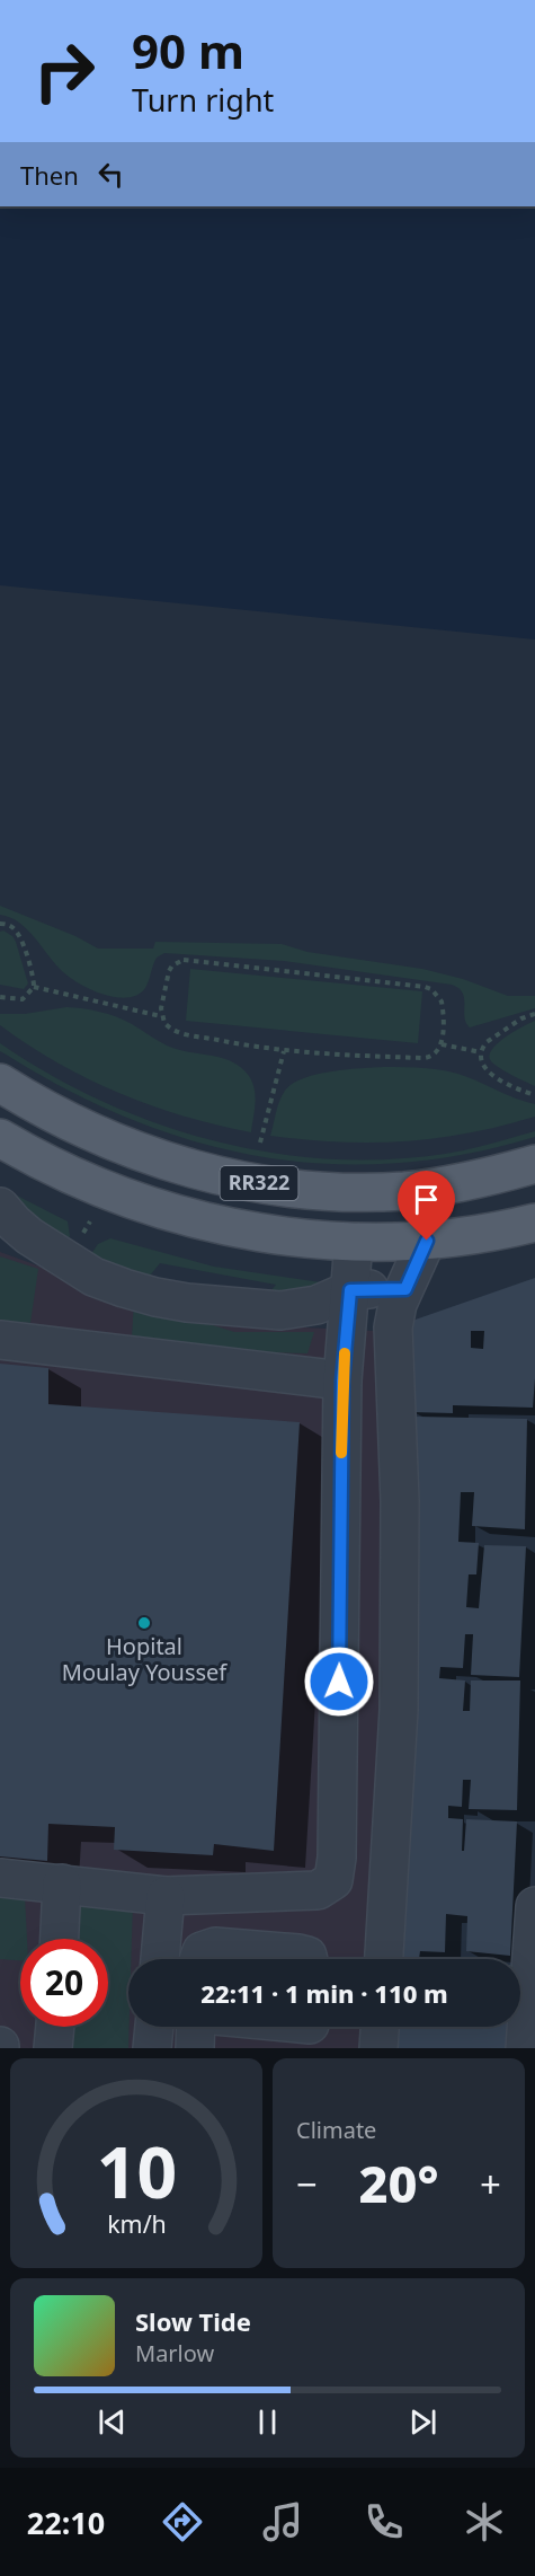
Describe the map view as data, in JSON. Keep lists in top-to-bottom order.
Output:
{
  "streets": {
    "main road": ["RR322"]
  },
  "places": ["Hopital Moulay Youssef"],
  "page": {
    "turn": ["90 m", "Turn right"],
    "then": "Then",
    "limit": "20",
    "trip": "22:11 · 1 min · 110 m",
    "tile": "Climate",
    "heat": ["−", "20°", "+"],
    "song": ["Slow Tide", "Marlow"],
    "tabs": "22:10",
    "gauge": ["10", "km/h"]
  }
}
